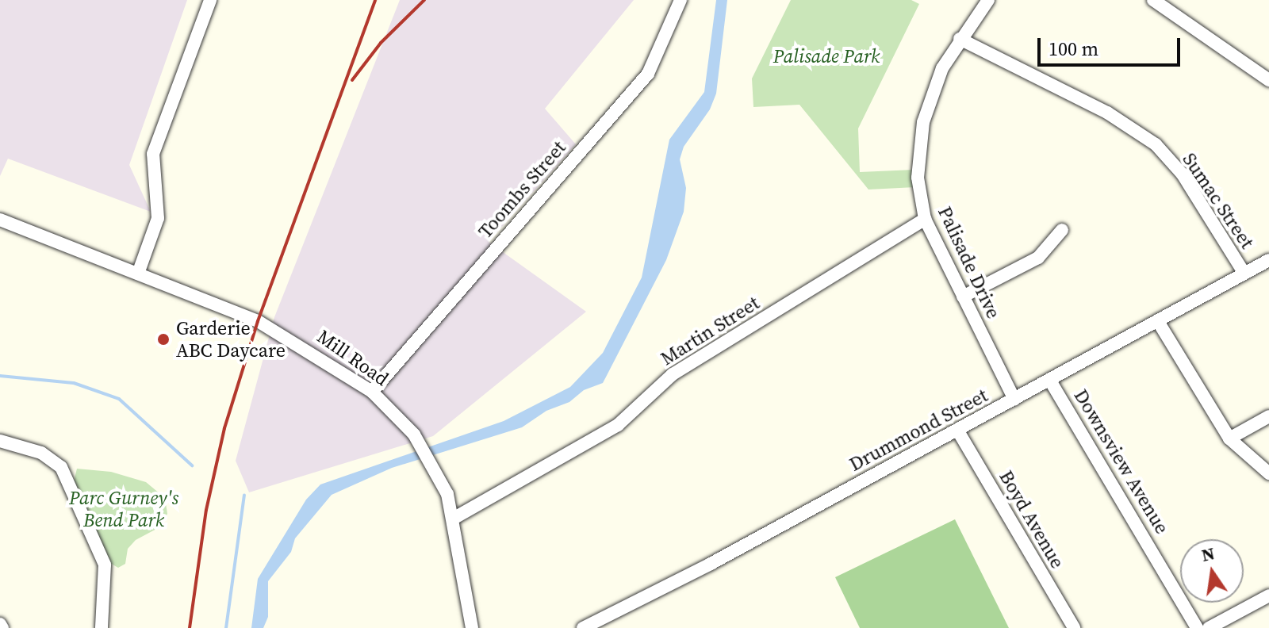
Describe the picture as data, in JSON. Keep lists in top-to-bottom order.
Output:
{
  "streets": {
    "street": [
      "Toombs Street",
      "Sumac Street",
      "Palisade Drive",
      "Martin Street",
      "Mill Road",
      "Drummond Street",
      "Downsview Avenue",
      "Boyd Avenue"
    ]
  },
  "crossings": [
    ["Toombs Street", "Mill Road"],
    ["Sumac Street", "Palisade Drive"],
    ["Sumac Street", "Drummond Street"],
    ["Palisade Drive", "Martin Street"],
    ["Palisade Drive", "Drummond Street"],
    ["Martin Street", "Mill Road"],
    ["Drummond Street", "Downsview Avenue"],
    ["Drummond Street", "Boyd Avenue"]
  ],
  "parks": ["Palisade Park", "Parc Gurney's Bend Park"],
  "places": ["Garderie ABC Daycare"],
  "scale_bar": "100 m",
  "north": "top"
}
